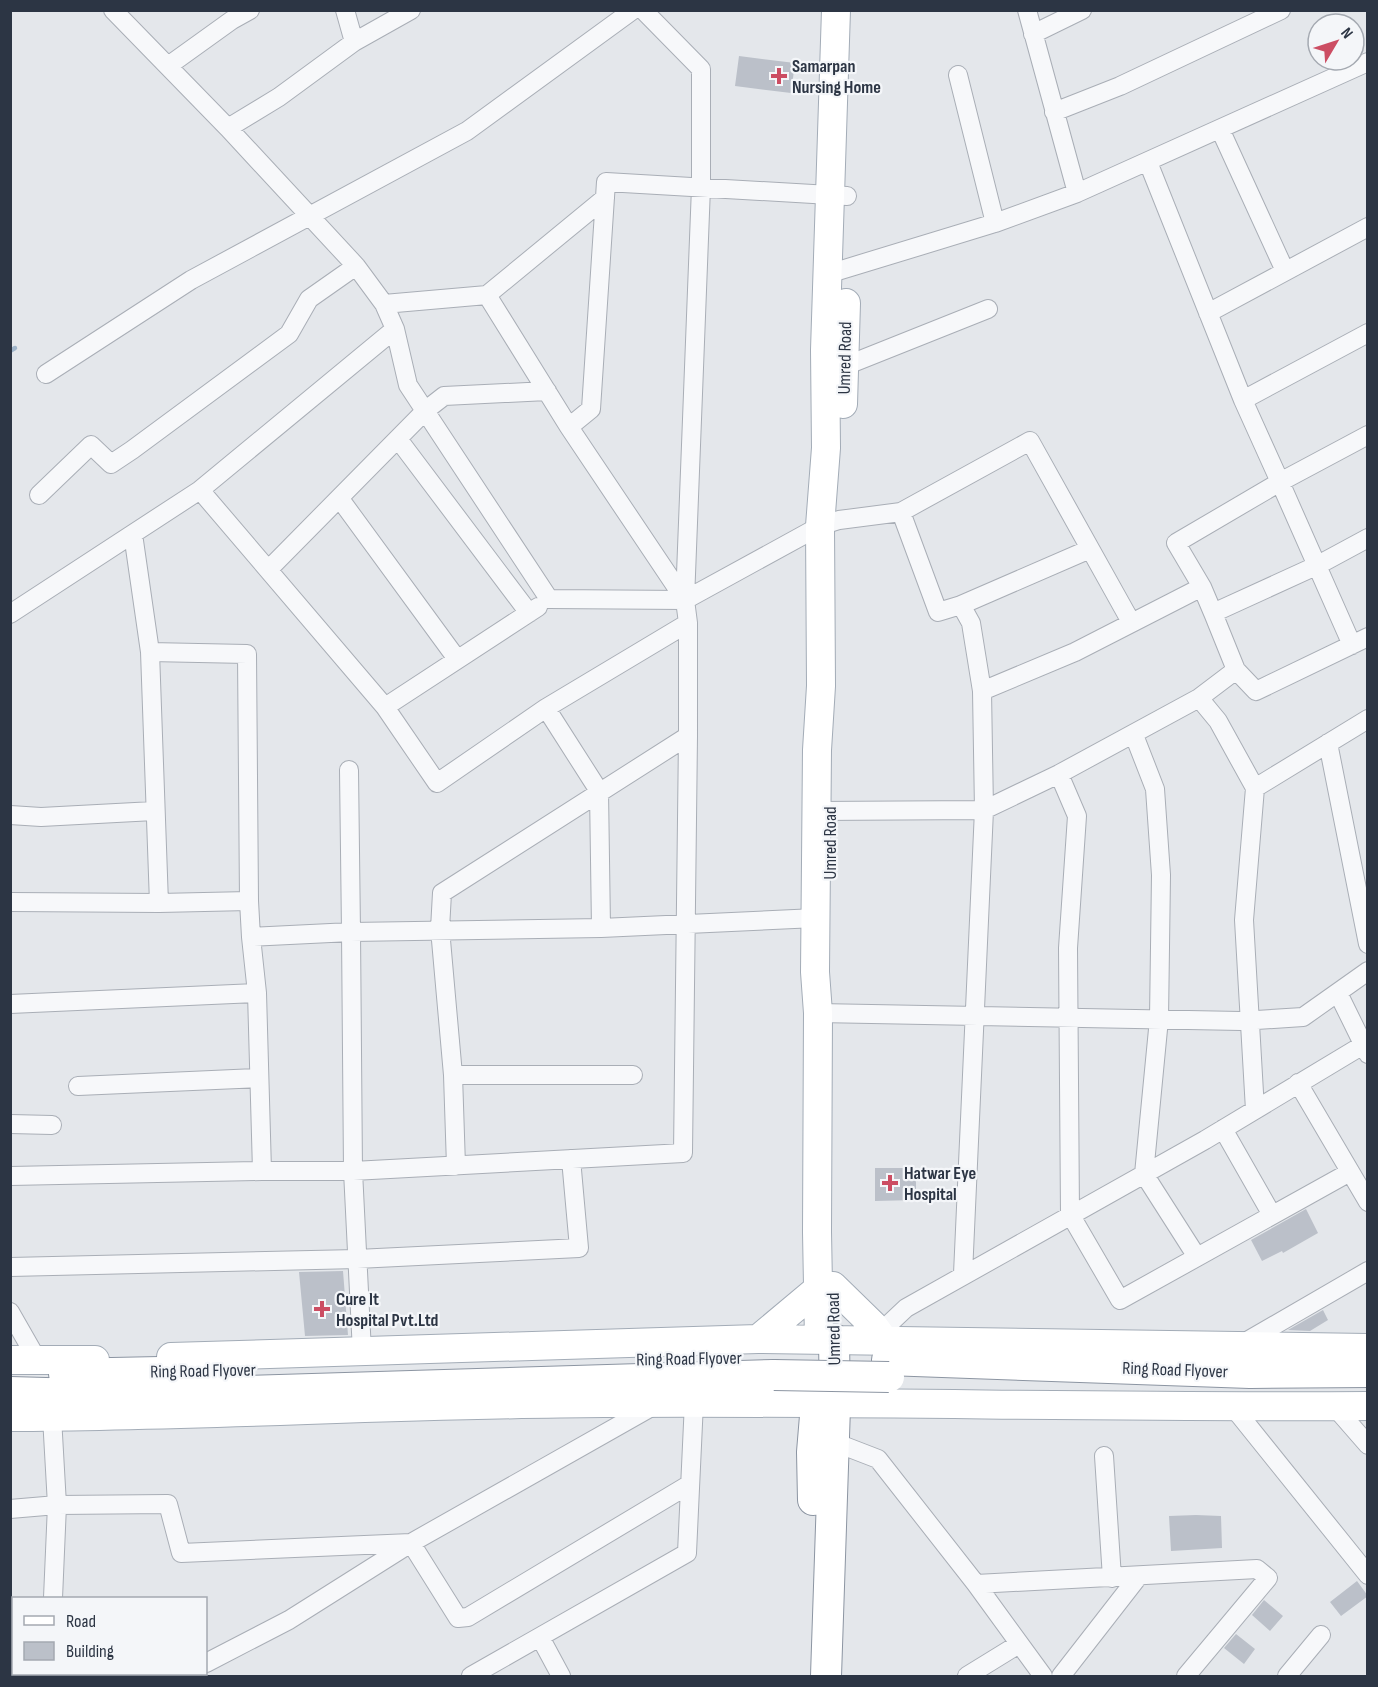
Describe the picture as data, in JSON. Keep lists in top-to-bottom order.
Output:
{
  "streets": {
    "highway": ["Ring Road Flyover"],
    "main road": ["Umred Road"]
  },
  "places": {
    "health": ["Samarpan Nursing Home", "Hatwar Eye Hospital", "Cure It Hospital Pvt.Ltd"]
  },
  "legend": ["Road", "Building"],
  "north": "top right"
}
